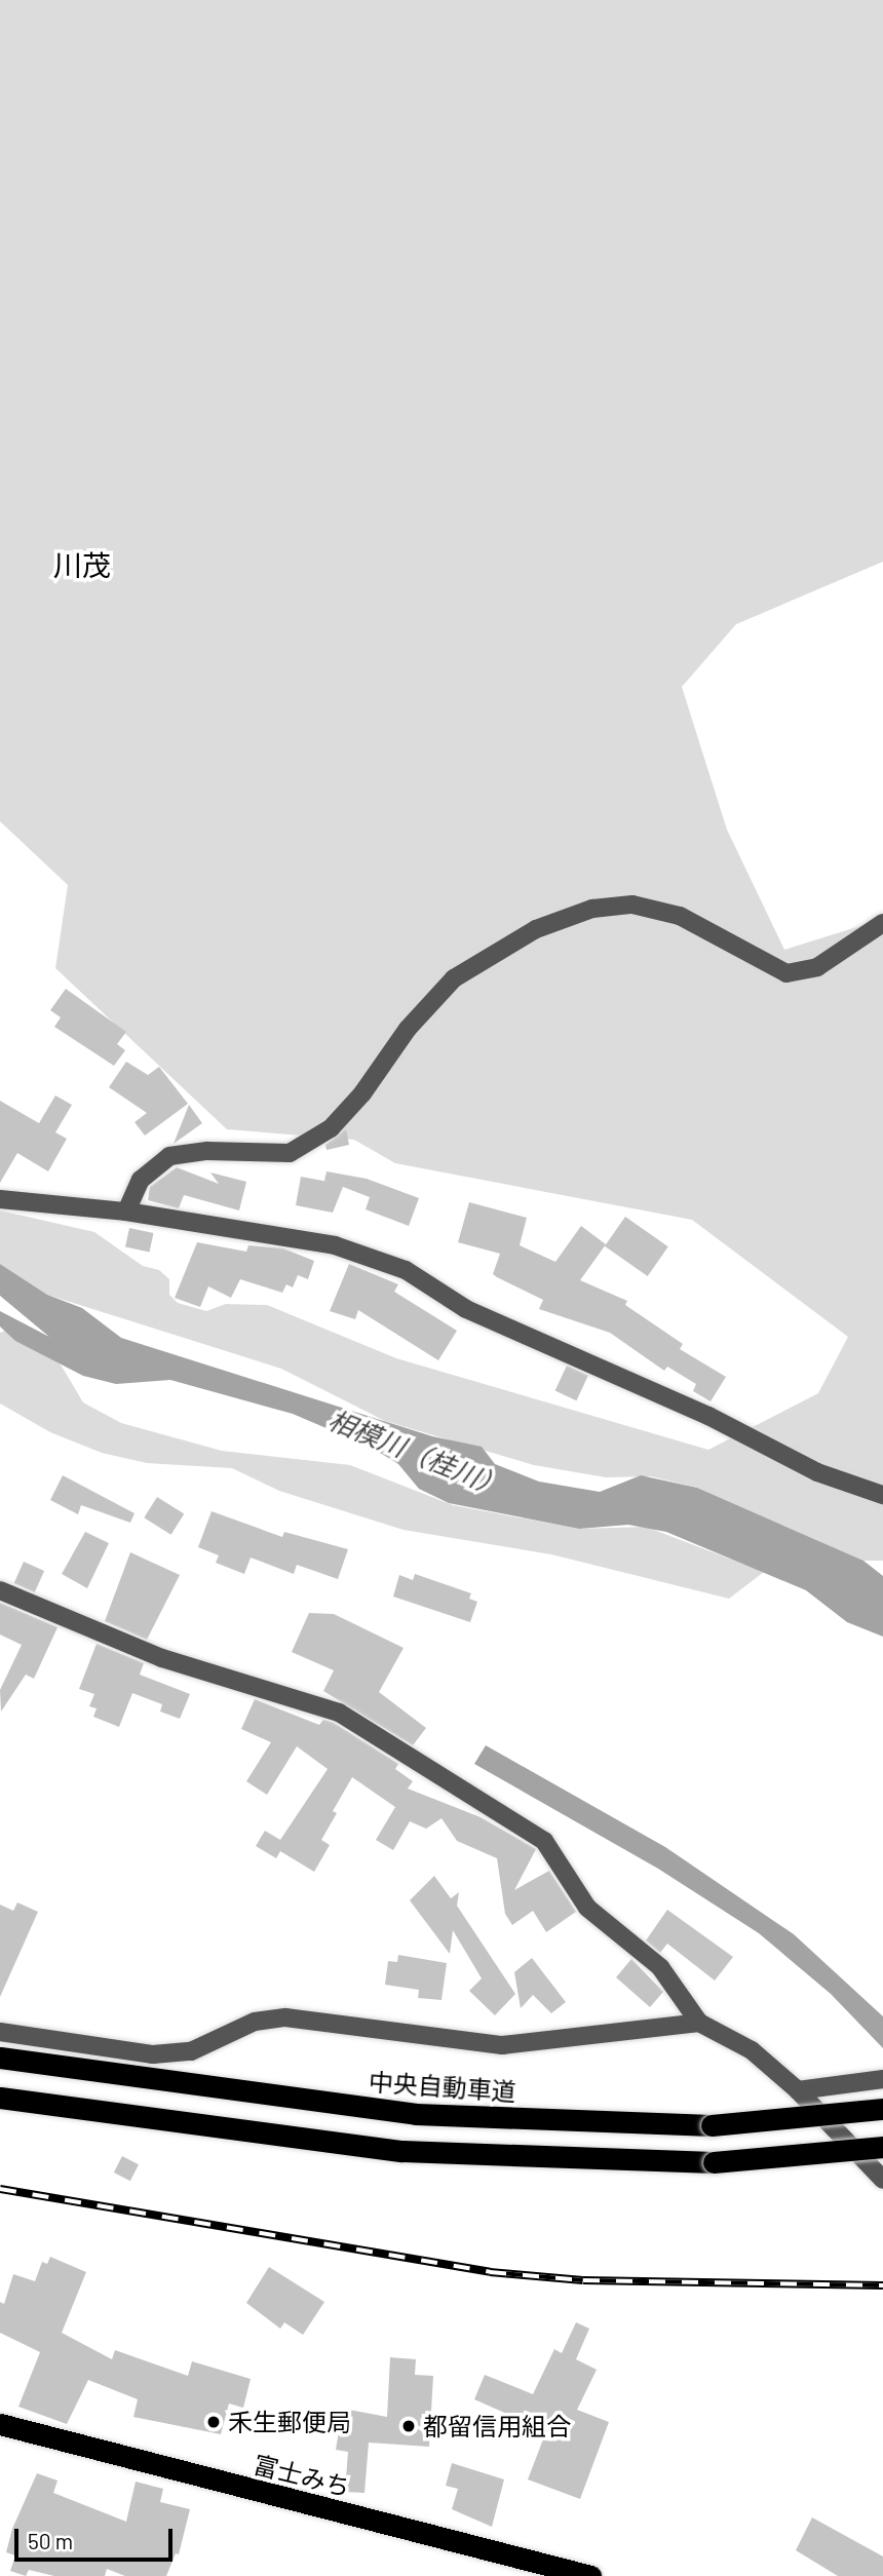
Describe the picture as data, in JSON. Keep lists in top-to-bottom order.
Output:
{
  "streets": {
    "highway": ["中央自動車道", "富士みち"]
  },
  "districts": ["川茂"],
  "water": ["相模川（桂川）"],
  "places": ["禾生郵便局", "都留信用組合"],
  "scale_bar": "50 m"
}
